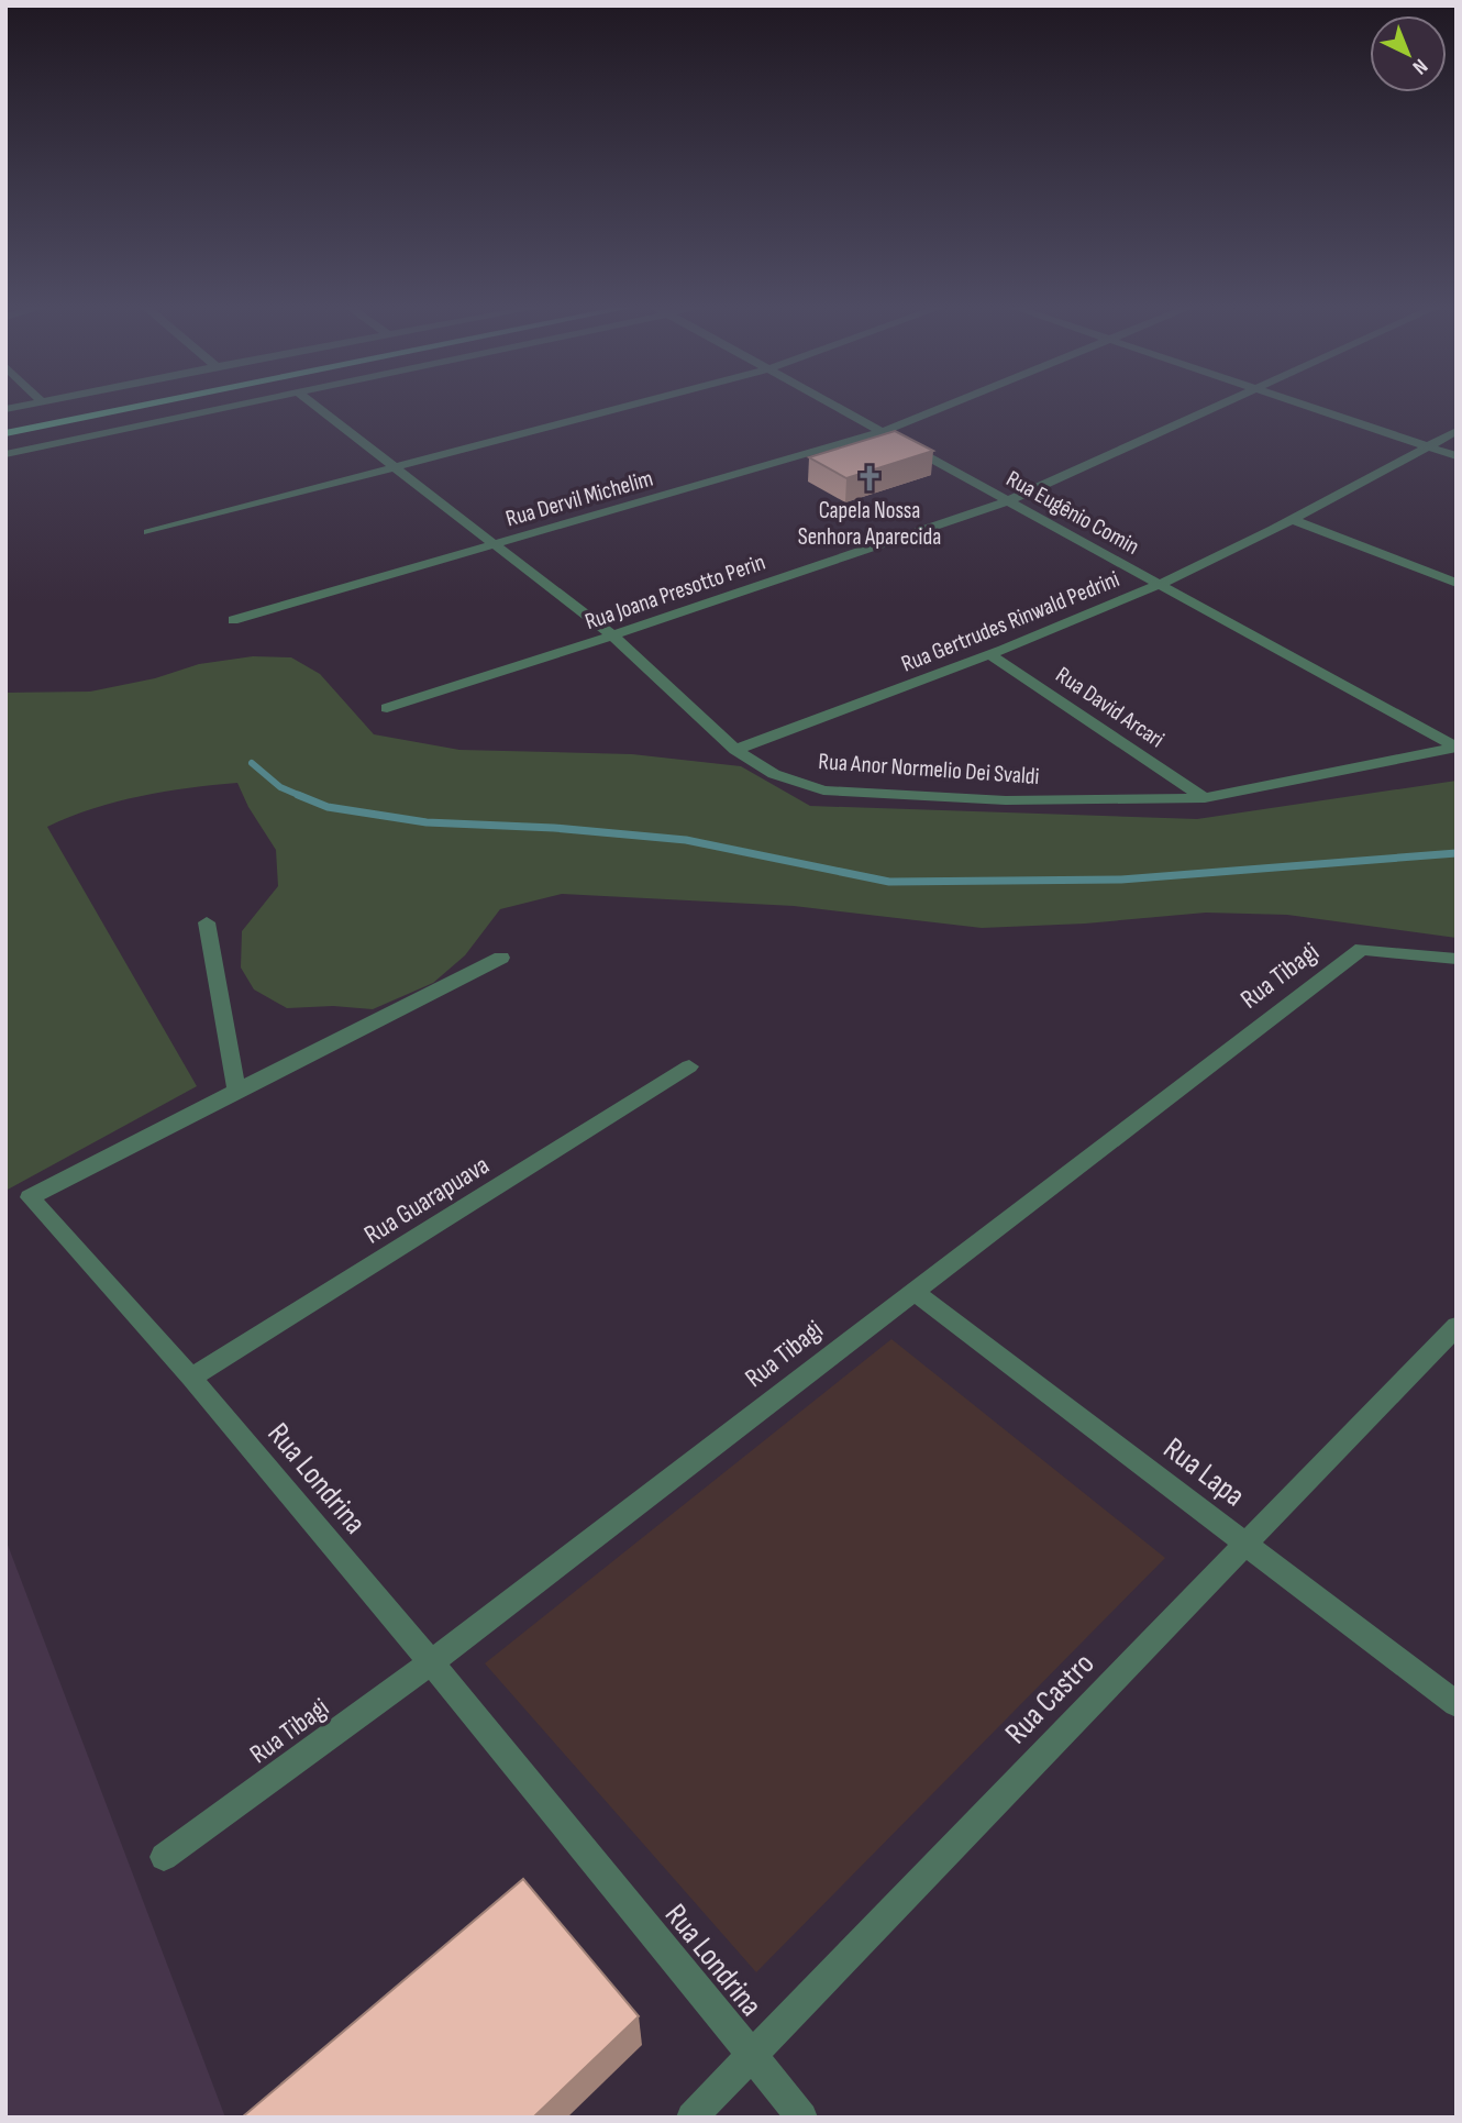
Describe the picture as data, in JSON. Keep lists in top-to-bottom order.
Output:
{
  "streets": {
    "street": [
      "Rua Dervil Michelim",
      "Rua Eugênio Comin",
      "Rua Joana Presotto Perin",
      "Rua Gertrudes Rinwald Pedrini",
      "Rua David Arcari",
      "Rua Anor Normelio Dei Svaldi",
      "Rua Tibagi",
      "Rua Guarapuava",
      "Rua Lapa",
      "Rua Londrina",
      "Rua Castro"
    ]
  },
  "crossings": [
    ["Rua Dervil Michelim", "Rua Eugênio Comin"],
    ["Rua Dervil Michelim", "Rua Anor Normelio Dei Svaldi"],
    ["Rua Eugênio Comin", "Rua Joana Presotto Perin"],
    ["Rua Eugênio Comin", "Rua Gertrudes Rinwald Pedrini"],
    ["Rua Eugênio Comin", "Rua Anor Normelio Dei Svaldi"],
    ["Rua Joana Presotto Perin", "Rua Anor Normelio Dei Svaldi"],
    ["Rua Gertrudes Rinwald Pedrini", "Rua David Arcari"],
    ["Rua Gertrudes Rinwald Pedrini", "Rua Anor Normelio Dei Svaldi"],
    ["Rua David Arcari", "Rua Anor Normelio Dei Svaldi"],
    ["Rua Tibagi", "Rua Lapa"],
    ["Rua Tibagi", "Rua Londrina"],
    ["Rua Guarapuava", "Rua Londrina"],
    ["Rua Lapa", "Rua Castro"],
    ["Rua Londrina", "Rua Castro"]
  ],
  "places": {
    "church": ["Capela Nossa Senhora Aparecida"]
  },
  "north": "bottom right"
}
